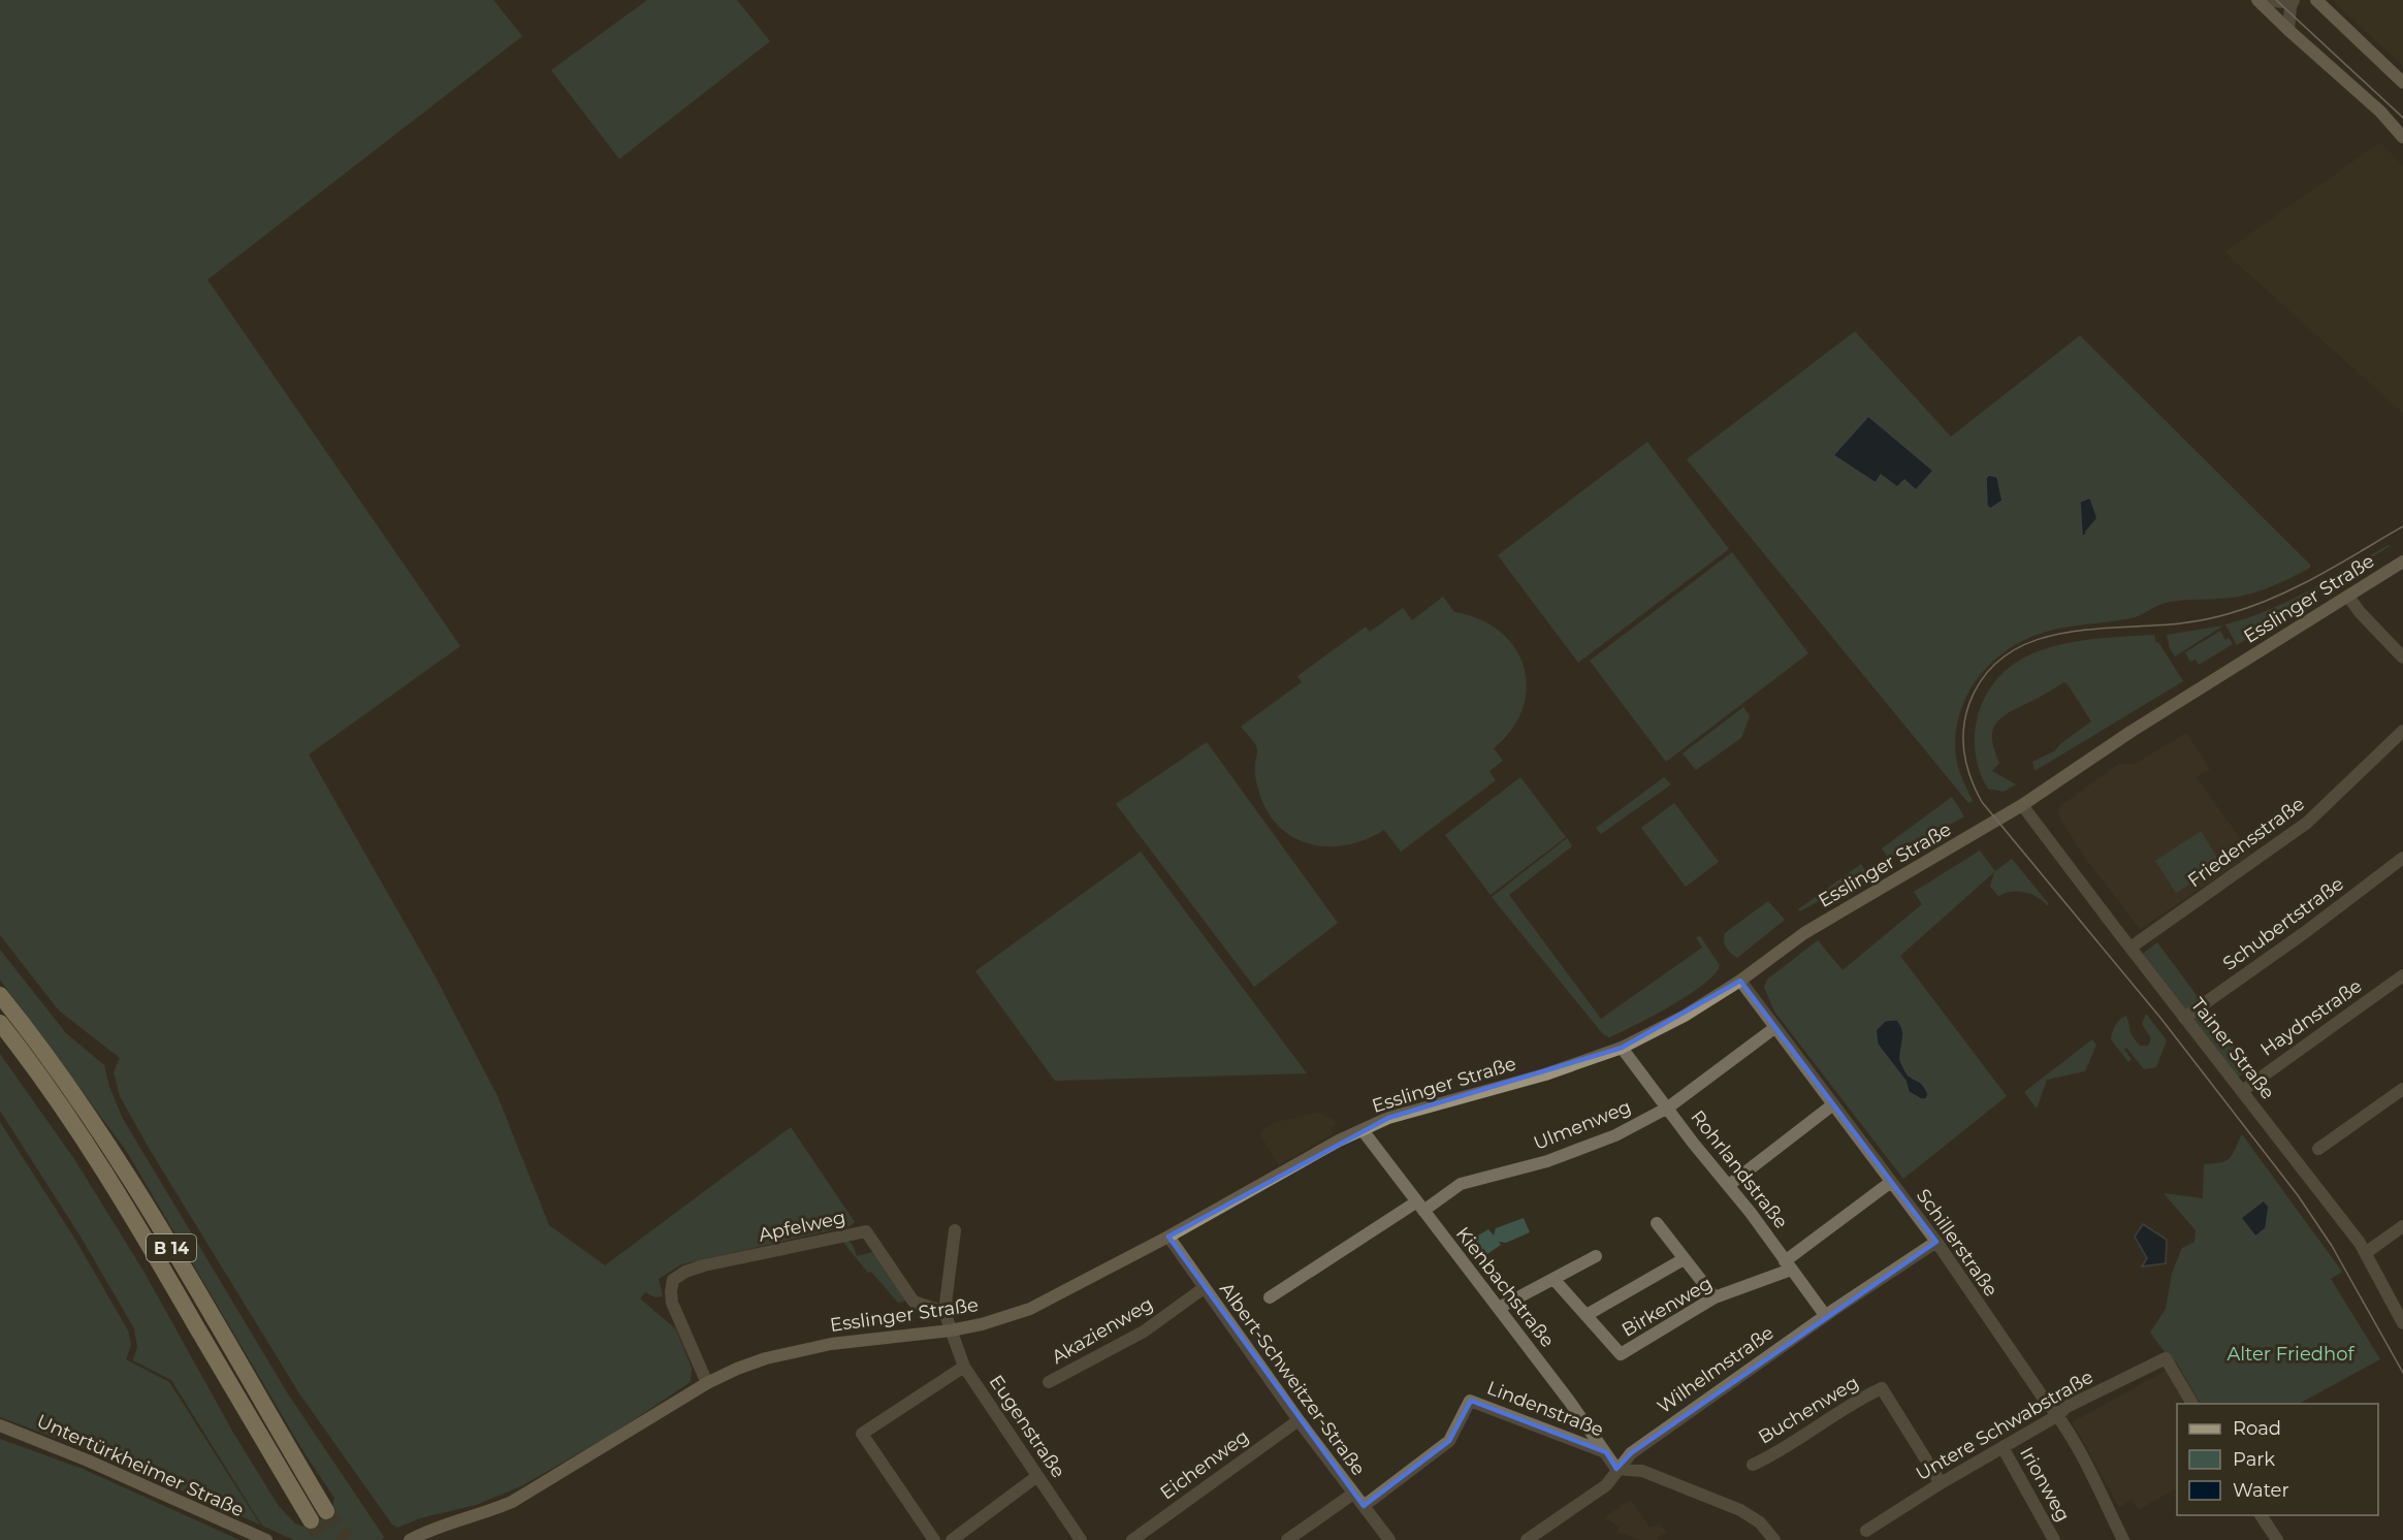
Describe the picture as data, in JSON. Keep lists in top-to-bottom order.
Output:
{
  "streets": {
    "highway": ["B 14"],
    "main road": ["Esslinger Straße", "Untertürkheimer Straße"],
    "street": [
      "Friedensstraße",
      "Schubertstraße",
      "Haydnstraße",
      "Tainer Straße",
      "Ulmenweg",
      "Rohrlandstraße",
      "Apfelweg",
      "Schillerstraße",
      "Kienbachstraße",
      "Birkenweg",
      "Akazienweg",
      "Wilhelmstraße",
      "Albert-Schweitzer-Straße",
      "Lindenstraße",
      "Buchenweg",
      "Untere Schwabstraße",
      "Eugenstraße",
      "Eichenweg",
      "Irionweg"
    ]
  },
  "crossings": [
    ["Esslinger Straße", "Tainer Straße"],
    ["Esslinger Straße", "Rohrlandstraße"],
    ["Esslinger Straße", "Apfelweg"],
    ["Esslinger Straße", "Schillerstraße"],
    ["Esslinger Straße", "Kienbachstraße"],
    ["Esslinger Straße", "Albert-Schweitzer-Straße"],
    ["Esslinger Straße", "Eugenstraße"],
    ["Friedensstraße", "Tainer Straße"],
    ["Schubertstraße", "Tainer Straße"],
    ["Haydnstraße", "Tainer Straße"],
    ["Ulmenweg", "Rohrlandstraße"],
    ["Ulmenweg", "Schillerstraße"],
    ["Ulmenweg", "Kienbachstraße"],
    ["Rohrlandstraße", "Birkenweg"],
    ["Rohrlandstraße", "Wilhelmstraße"],
    ["Schillerstraße", "Birkenweg"],
    ["Schillerstraße", "Wilhelmstraße"],
    ["Schillerstraße", "Untere Schwabstraße"],
    ["Kienbachstraße", "Wilhelmstraße"],
    ["Kienbachstraße", "Lindenstraße"],
    ["Akazienweg", "Albert-Schweitzer-Straße"],
    ["Albert-Schweitzer-Straße", "Lindenstraße"],
    ["Albert-Schweitzer-Straße", "Eichenweg"],
    ["Buchenweg", "Untere Schwabstraße"],
    ["Untere Schwabstraße", "Irionweg"]
  ],
  "parks": ["Alter Friedhof"],
  "legend": ["Road", "Park", "Water"]
}
